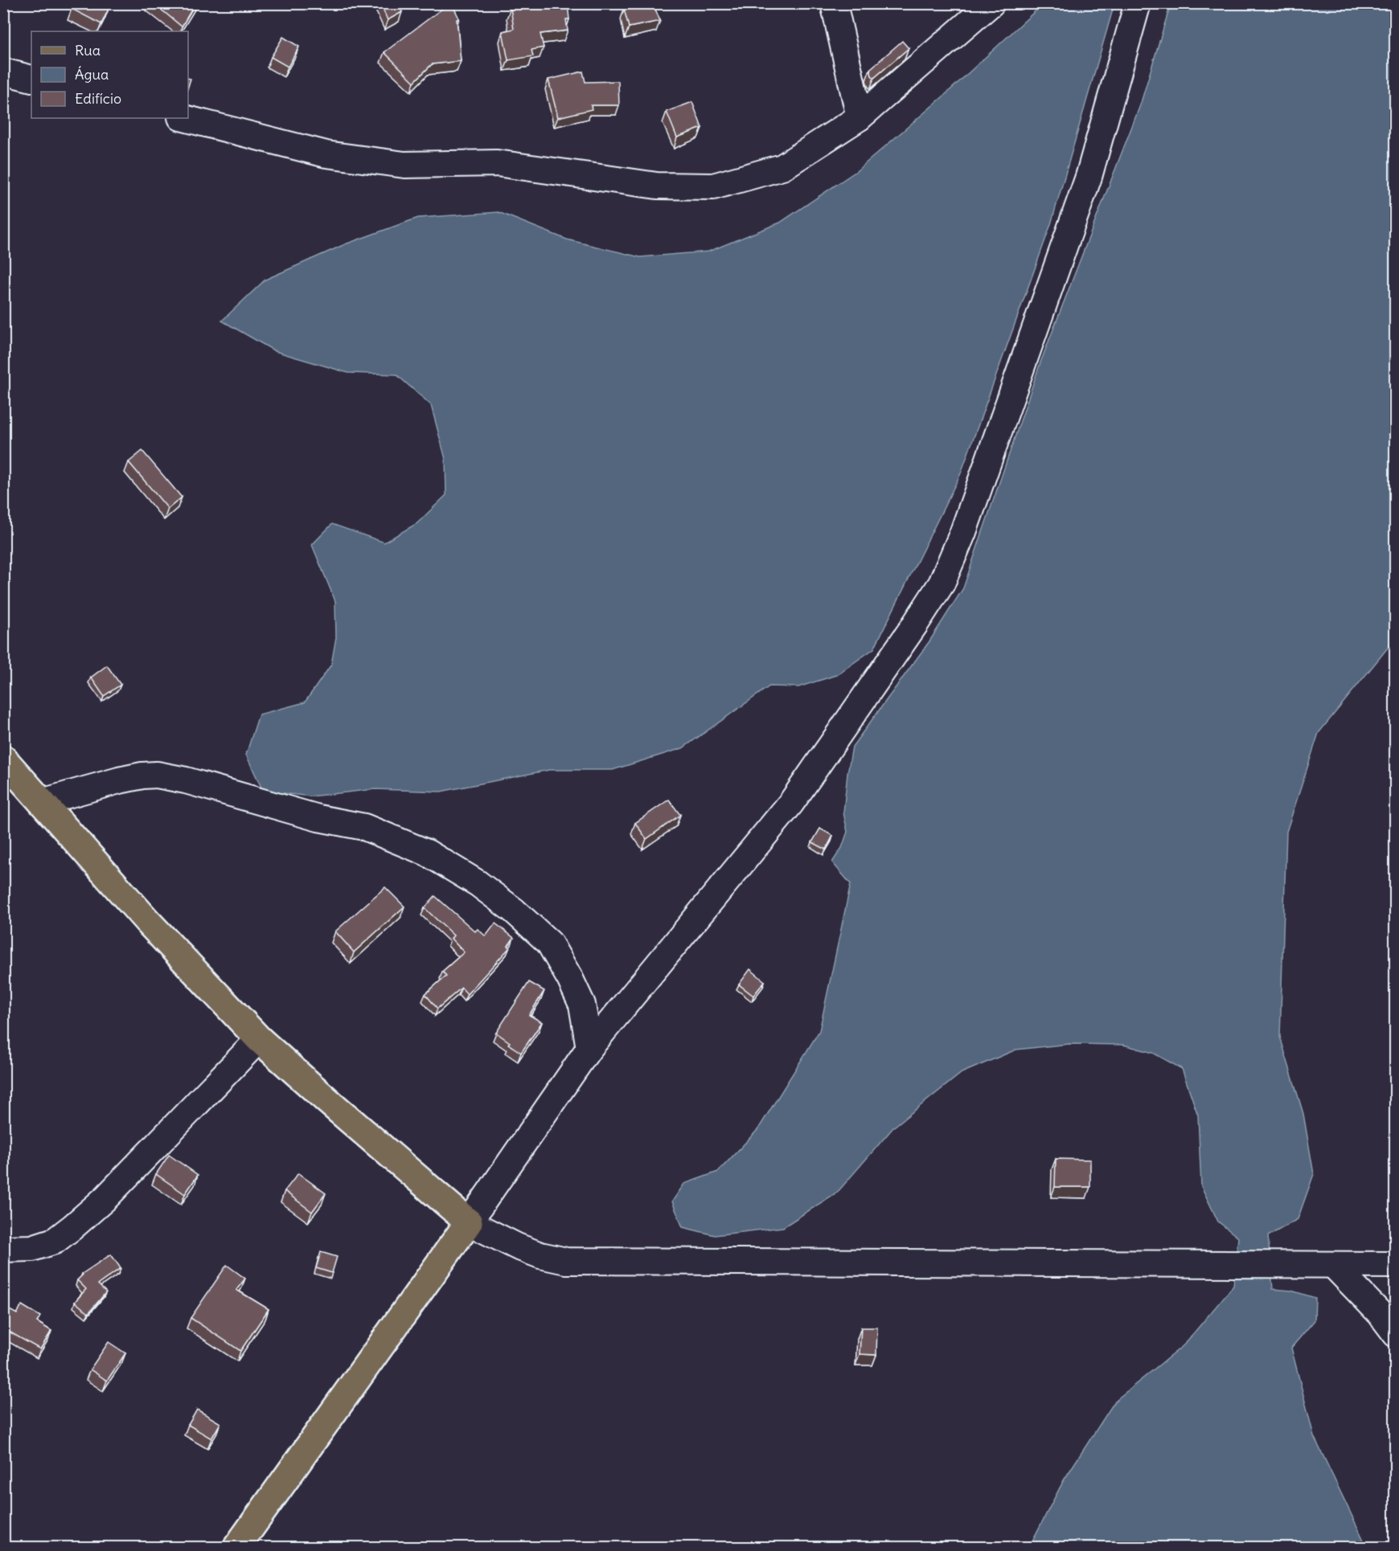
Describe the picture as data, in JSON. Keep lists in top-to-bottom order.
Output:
{
  "legend": ["Rua", "Água", "Edifício"]
}
